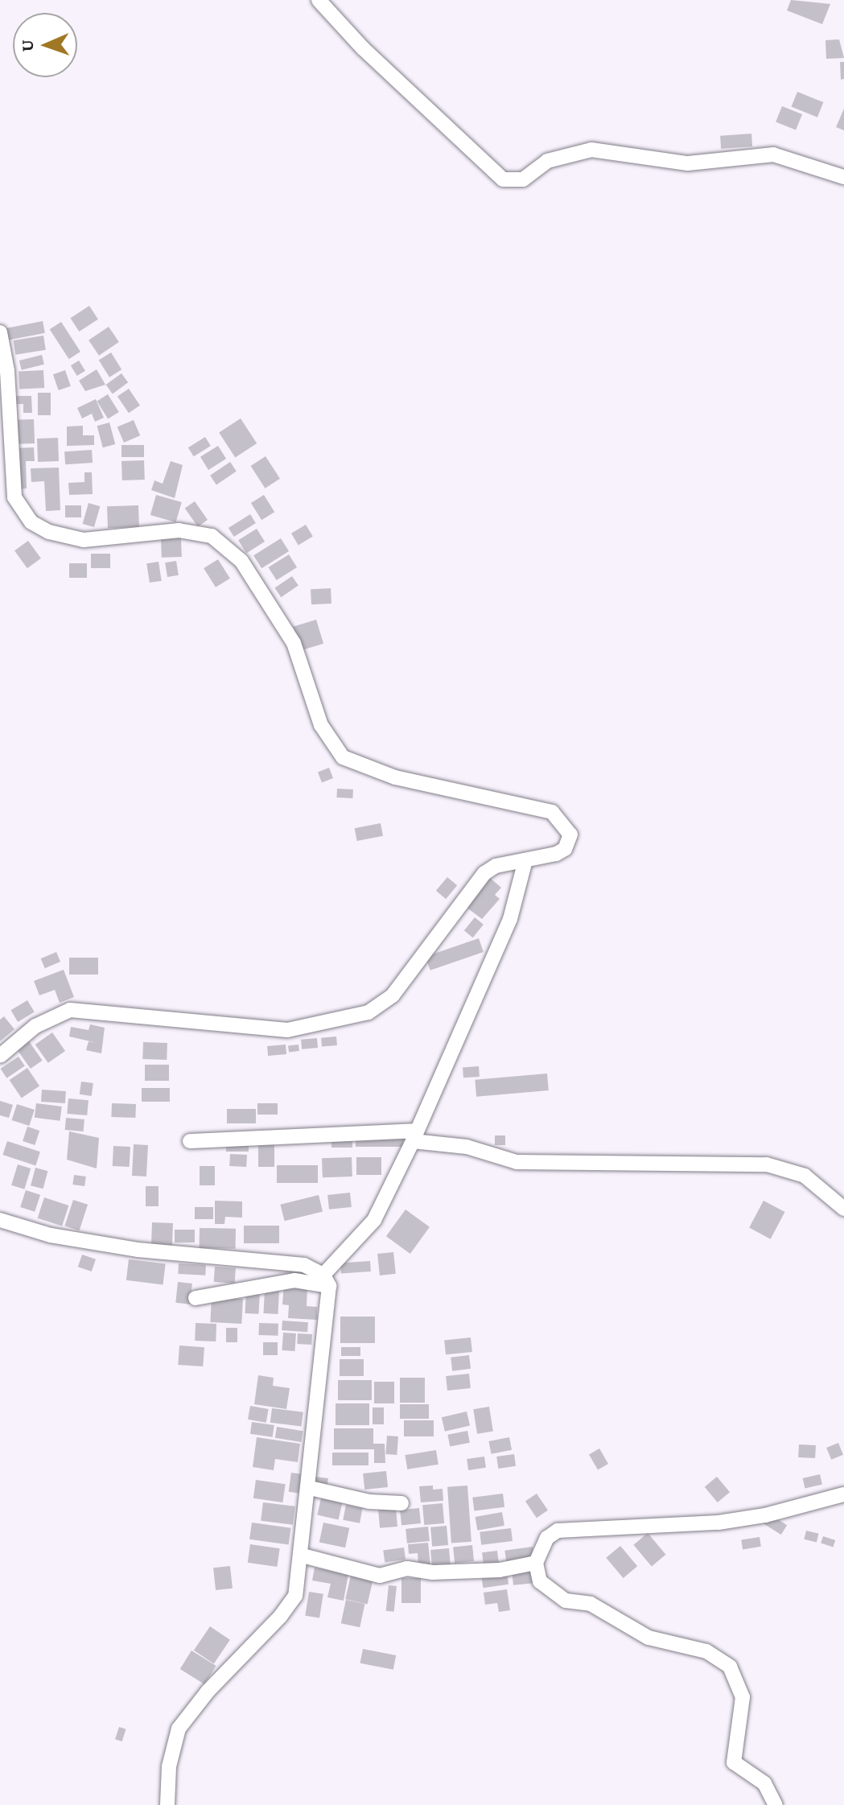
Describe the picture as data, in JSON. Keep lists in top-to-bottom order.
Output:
{
  "north": "left"
}
